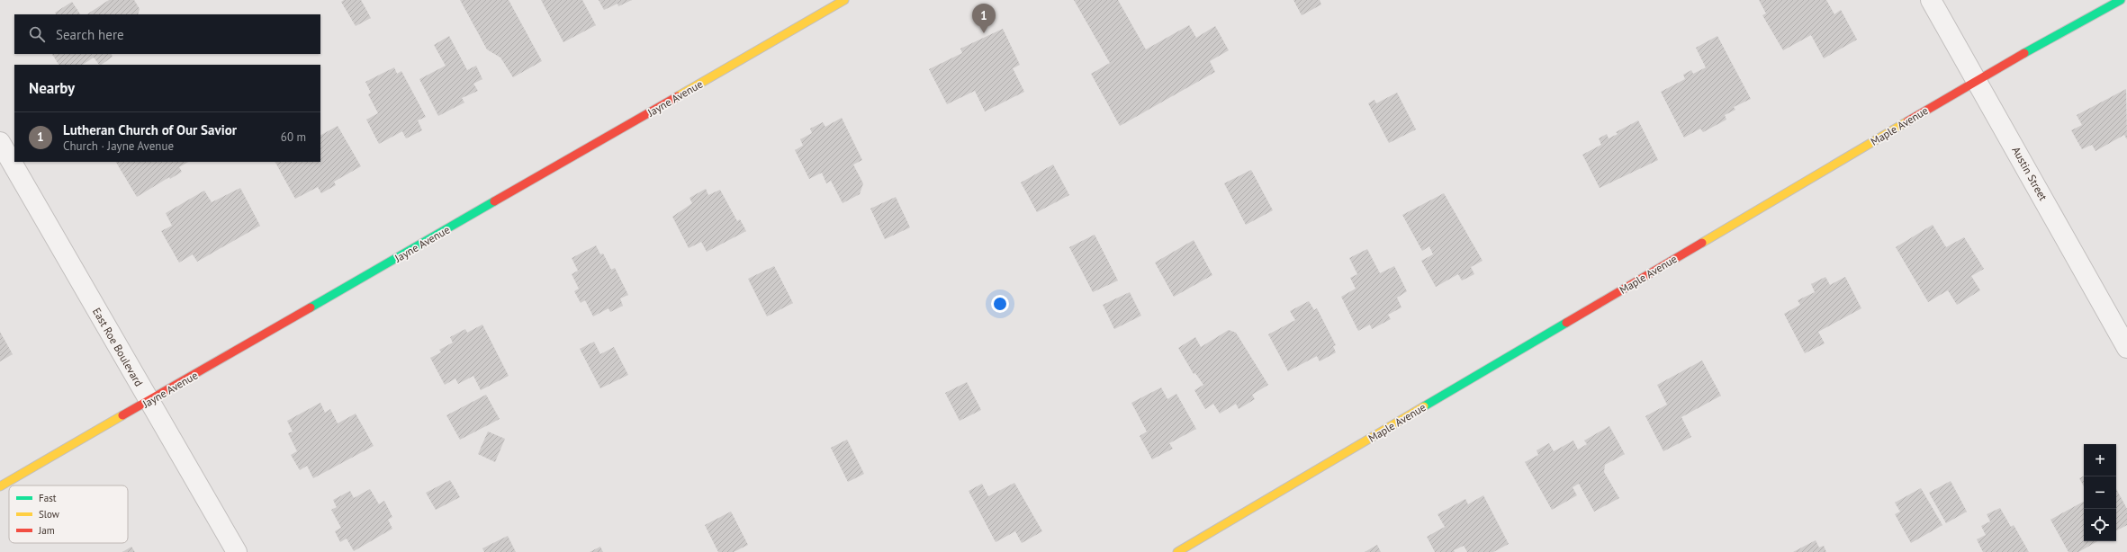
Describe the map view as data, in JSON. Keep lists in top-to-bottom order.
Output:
{
  "streets": {
    "street": [
      "Jayne Avenue",
      "Maple Avenue",
      "Austin Street",
      "East Roe Boulevard"
    ]
  },
  "crossings": [
    ["Jayne Avenue", "East Roe Boulevard"],
    ["Maple Avenue", "Austin Street"]
  ],
  "legend": ["Fast", "Slow", "Jam"],
  "page": {
    "pins": "1",
    "search": "Search here",
    "heading": "Nearby",
    "list": [
      {
        "mark": "1",
        "name": "Lutheran Church of Our Savior",
        "note": "Church · Jayne Avenue",
        "value": "60 m"
      }
    ],
    "map_buttons": ["+", "−"]
  }
}
